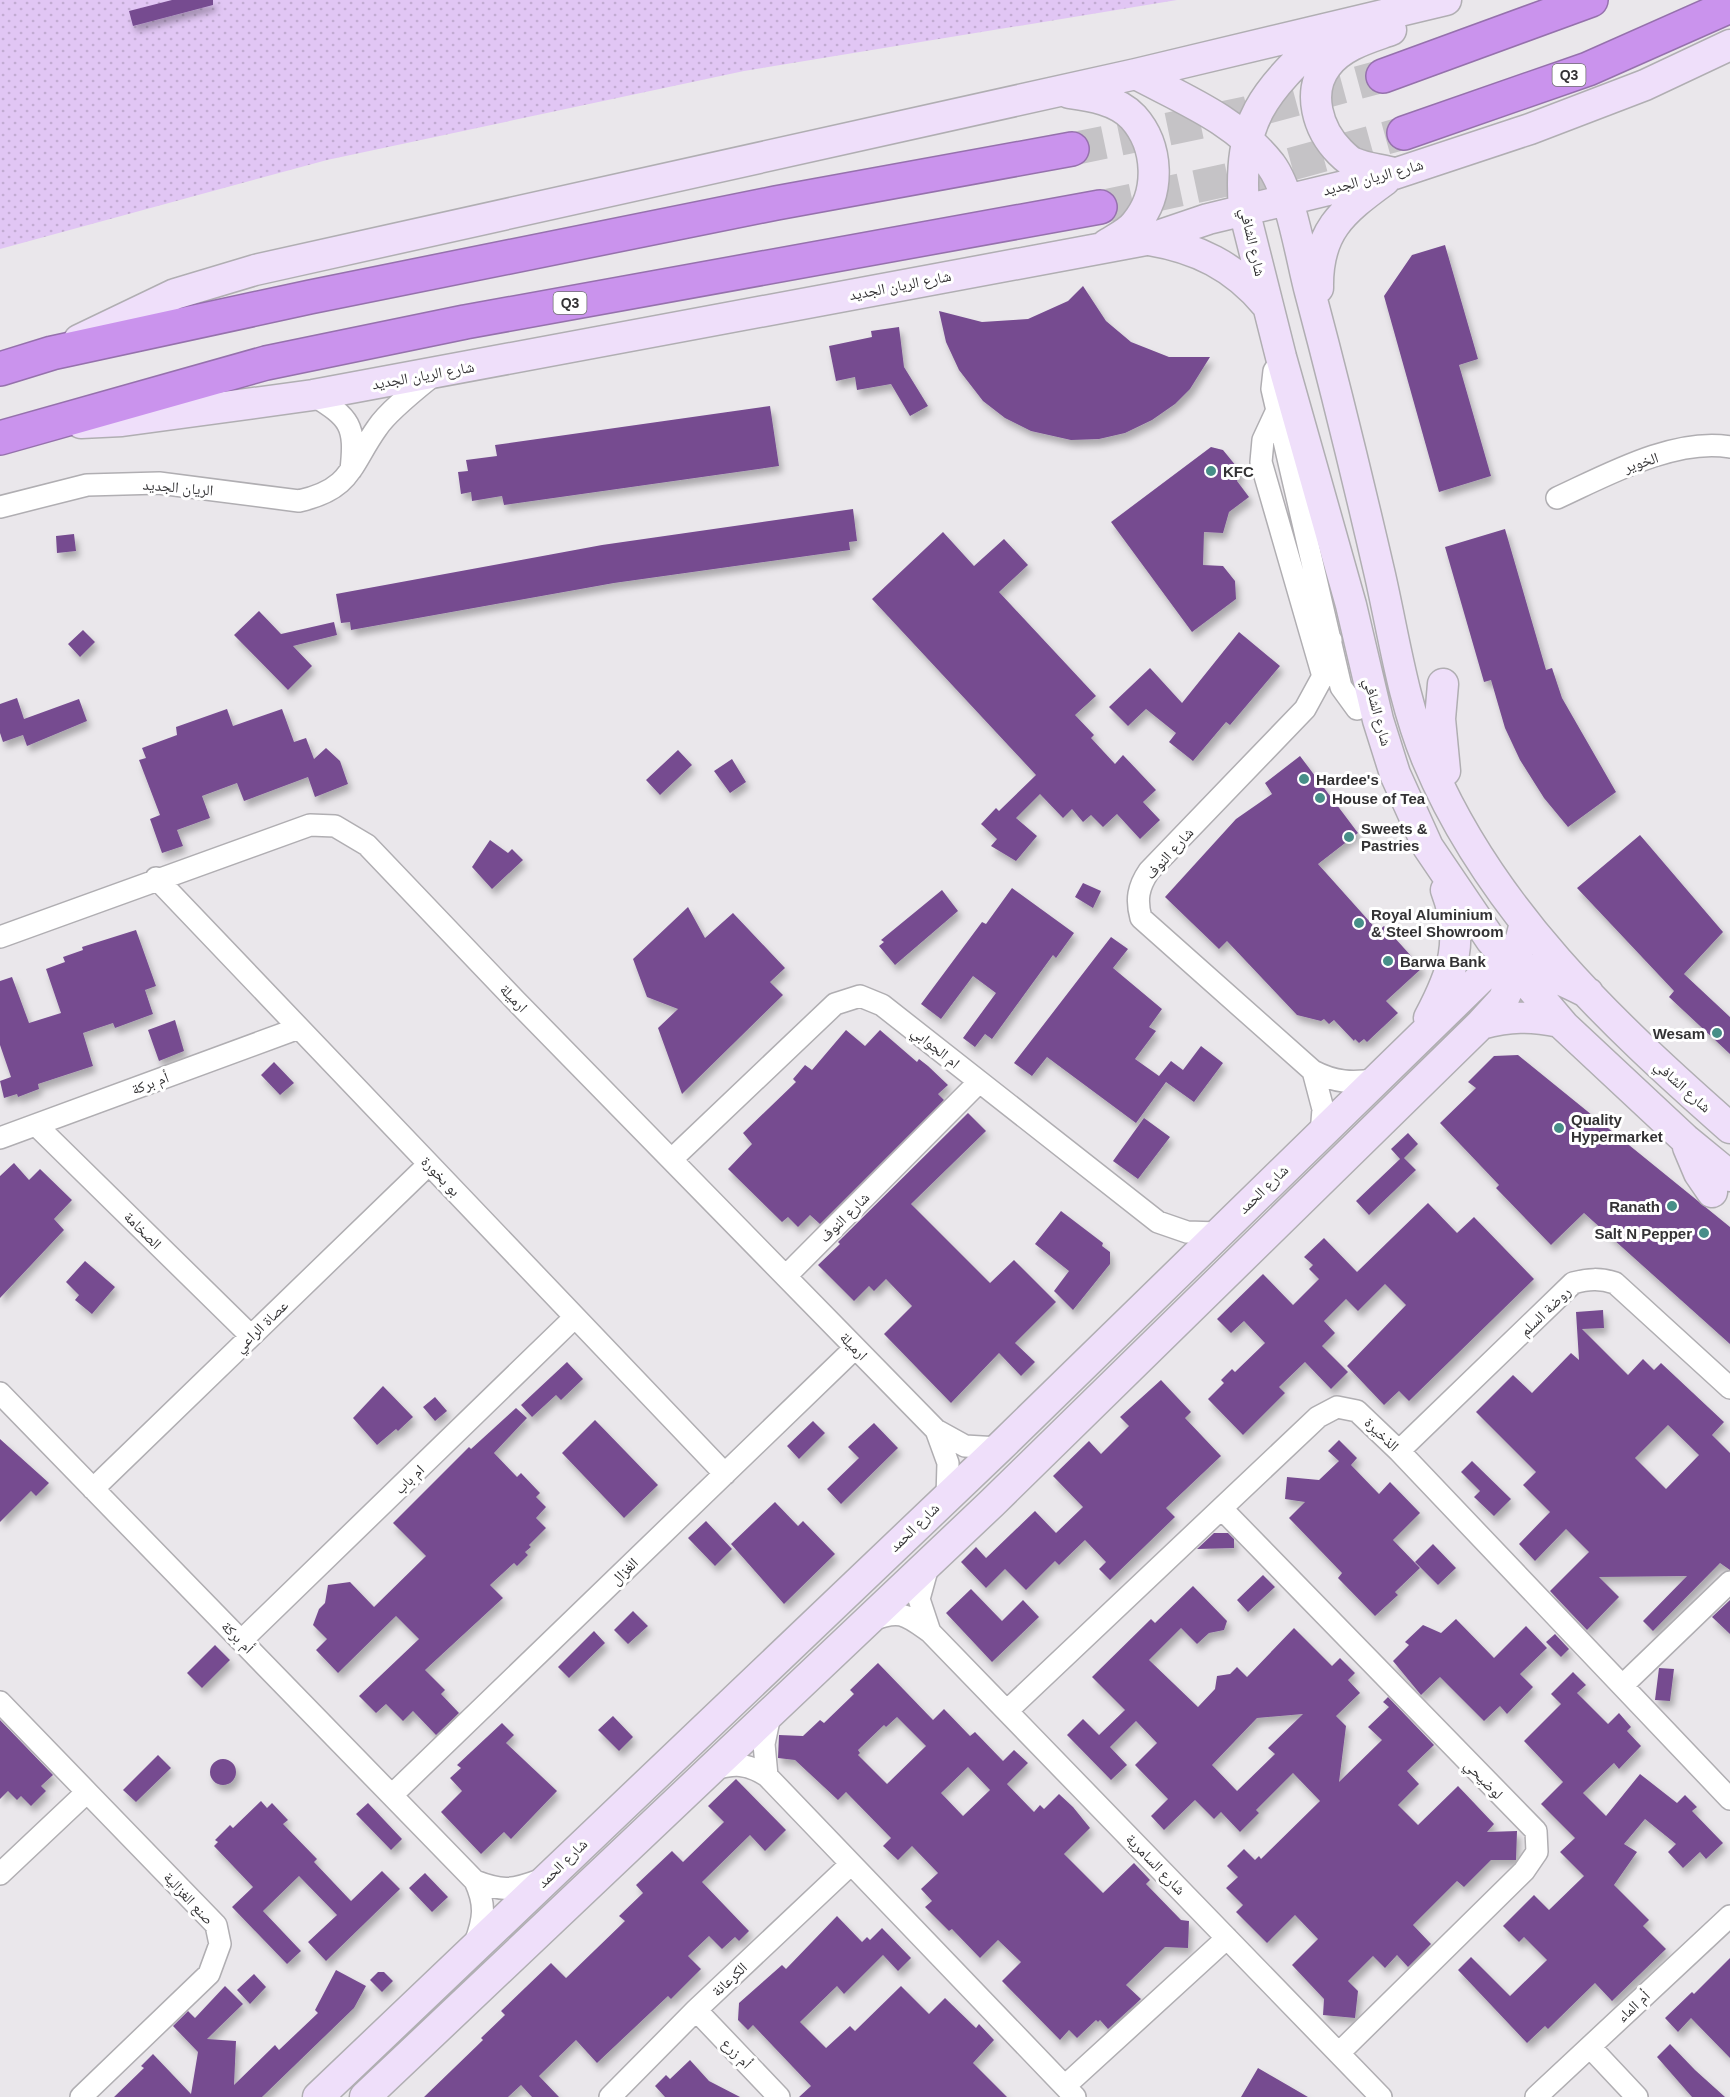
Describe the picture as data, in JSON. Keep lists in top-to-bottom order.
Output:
{
  "streets": {
    "highway": ["Q3", "شارع الريان الجديد"],
    "main road": ["شارع الشافي", "شارع الحمد"],
    "street": [
      "الخوير",
      "الريان الجديد",
      "شارع النوف",
      "ارميلة",
      "ام الجوابي",
      "أم بركة",
      "بو بخورة",
      "الصخامة",
      "روضة السلم",
      "عصاة الراعي",
      "الذخيرة",
      "ام باب",
      "الغزال",
      "لوضيحي",
      "شارع السامرية",
      "صنع الغزالية",
      "الكرعانة",
      "أم الماء",
      "أم زرع"
    ]
  },
  "crossings": [
    ["شارع الريان الجديد", "شارع الشافي"],
    ["شارع الريان الجديد", "الريان الجديد"],
    ["شارع الشافي", "شارع الحمد"],
    ["شارع النوف", "ارميلة"],
    ["شارع النوف", "ام الجوابي"],
    ["شارع النوف", "شارع الحمد"],
    ["ارميلة", "ام الجوابي"],
    ["ارميلة", "بو بخورة"],
    ["ارميلة", "شارع الحمد"],
    ["ارميلة", "الغزال"],
    ["ام الجوابي", "شارع الحمد"],
    ["أم بركة", "بو بخورة"],
    ["أم بركة", "شارع الحمد"],
    ["أم بركة", "الصخامة"],
    ["أم بركة", "عصاة الراعي"],
    ["أم بركة", "ام باب"],
    ["أم بركة", "الغزال"],
    ["بو بخورة", "عصاة الراعي"],
    ["بو بخورة", "ام باب"],
    ["بو بخورة", "الغزال"],
    ["الصخامة", "عصاة الراعي"],
    ["روضة السلم", "الذخيرة"],
    ["الذخيرة", "لوضيحي"],
    ["الذخيرة", "شارع السامرية"],
    ["لوضيحي", "شارع السامرية"],
    ["الكرعانة", "أم زرع"]
  ],
  "places": [
    "KFC",
    "Hardee's",
    "House of Tea",
    "Sweets & Pastries",
    "Royal Aluminium & Steel Showroom",
    "Barwa Bank",
    "Wesam",
    "Quality Hypermarket",
    "Ranath",
    "Salt N Pepper"
  ]
}
